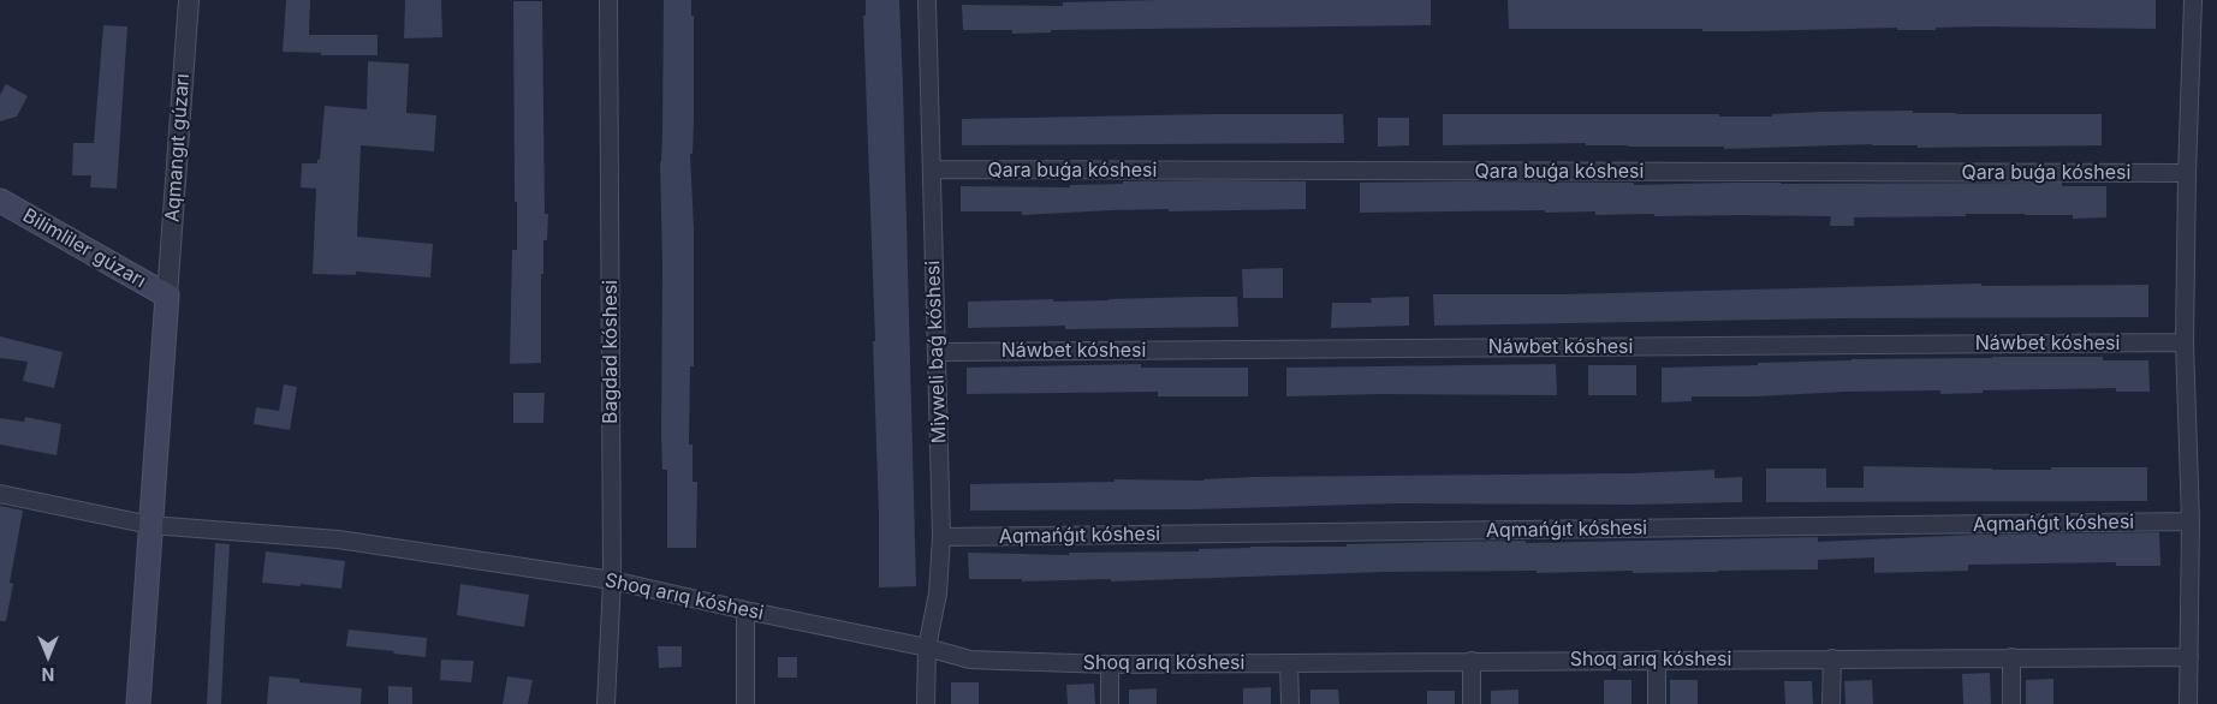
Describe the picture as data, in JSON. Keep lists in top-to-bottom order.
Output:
{
  "streets": {
    "main road": ["Bilimliler gúzarı"],
    "street": [
      "Aqmangıt gúzarı",
      "Qara buǵa kóshesi",
      "Náwbet kóshesi",
      "Bagdad kóshesi",
      "Miyweli baǵ kóshesi",
      "Aqmańǵıt kóshesi",
      "Shoq arıq kóshesi"
    ]
  },
  "crossings": [
    ["Aqmangıt gúzarı", "Bilimliler gúzarı"],
    ["Qara buǵa kóshesi", "Miyweli baǵ kóshesi"],
    ["Náwbet kóshesi", "Miyweli baǵ kóshesi"],
    ["Bagdad kóshesi", "Shoq arıq kóshesi"],
    ["Miyweli baǵ kóshesi", "Aqmańǵıt kóshesi"],
    ["Miyweli baǵ kóshesi", "Shoq arıq kóshesi"]
  ],
  "north": "bottom"
}
